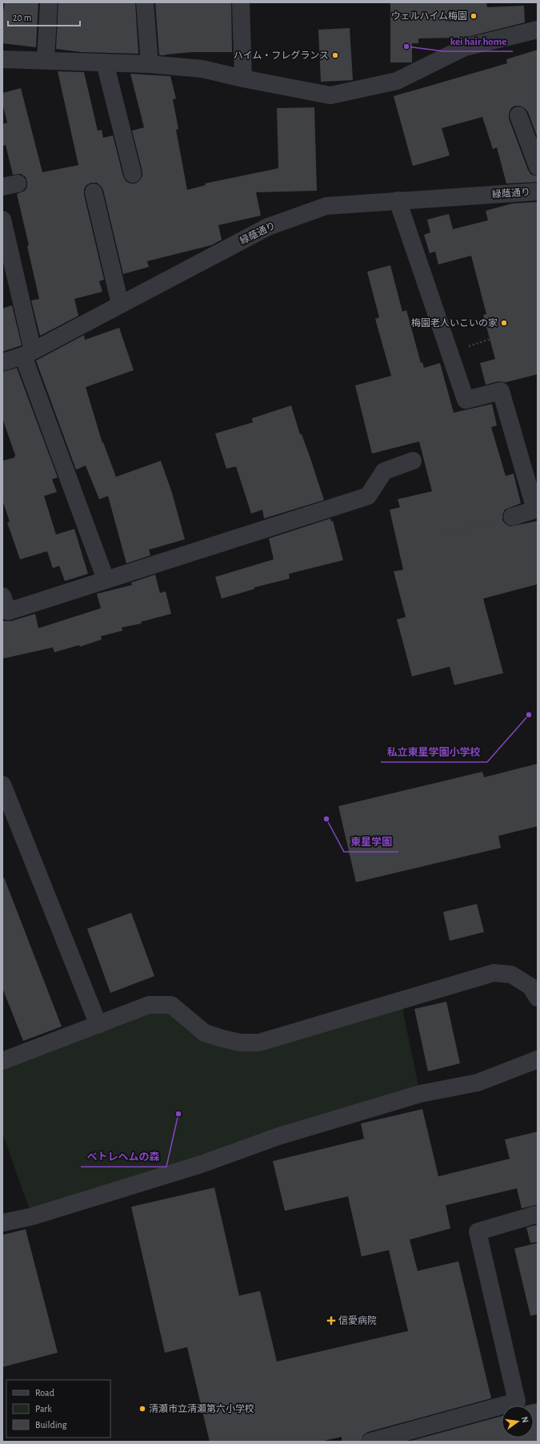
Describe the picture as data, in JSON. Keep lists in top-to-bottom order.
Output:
{
  "streets": {
    "street": ["緑蔭通り"]
  },
  "places": {
    "other": [
      "ウェルハイム梅園",
      "kei hair home",
      "ハイム・フレグランス",
      "梅園老人いこいの家",
      "私立東星学園小学校",
      "東星学園",
      "ベトレヘムの森",
      "清瀬市立清瀬第六小学校"
    ],
    "health": ["信愛病院"]
  },
  "legend": ["Road", "Park", "Building"],
  "scale_bar": "20 m",
  "north": "right"
}
